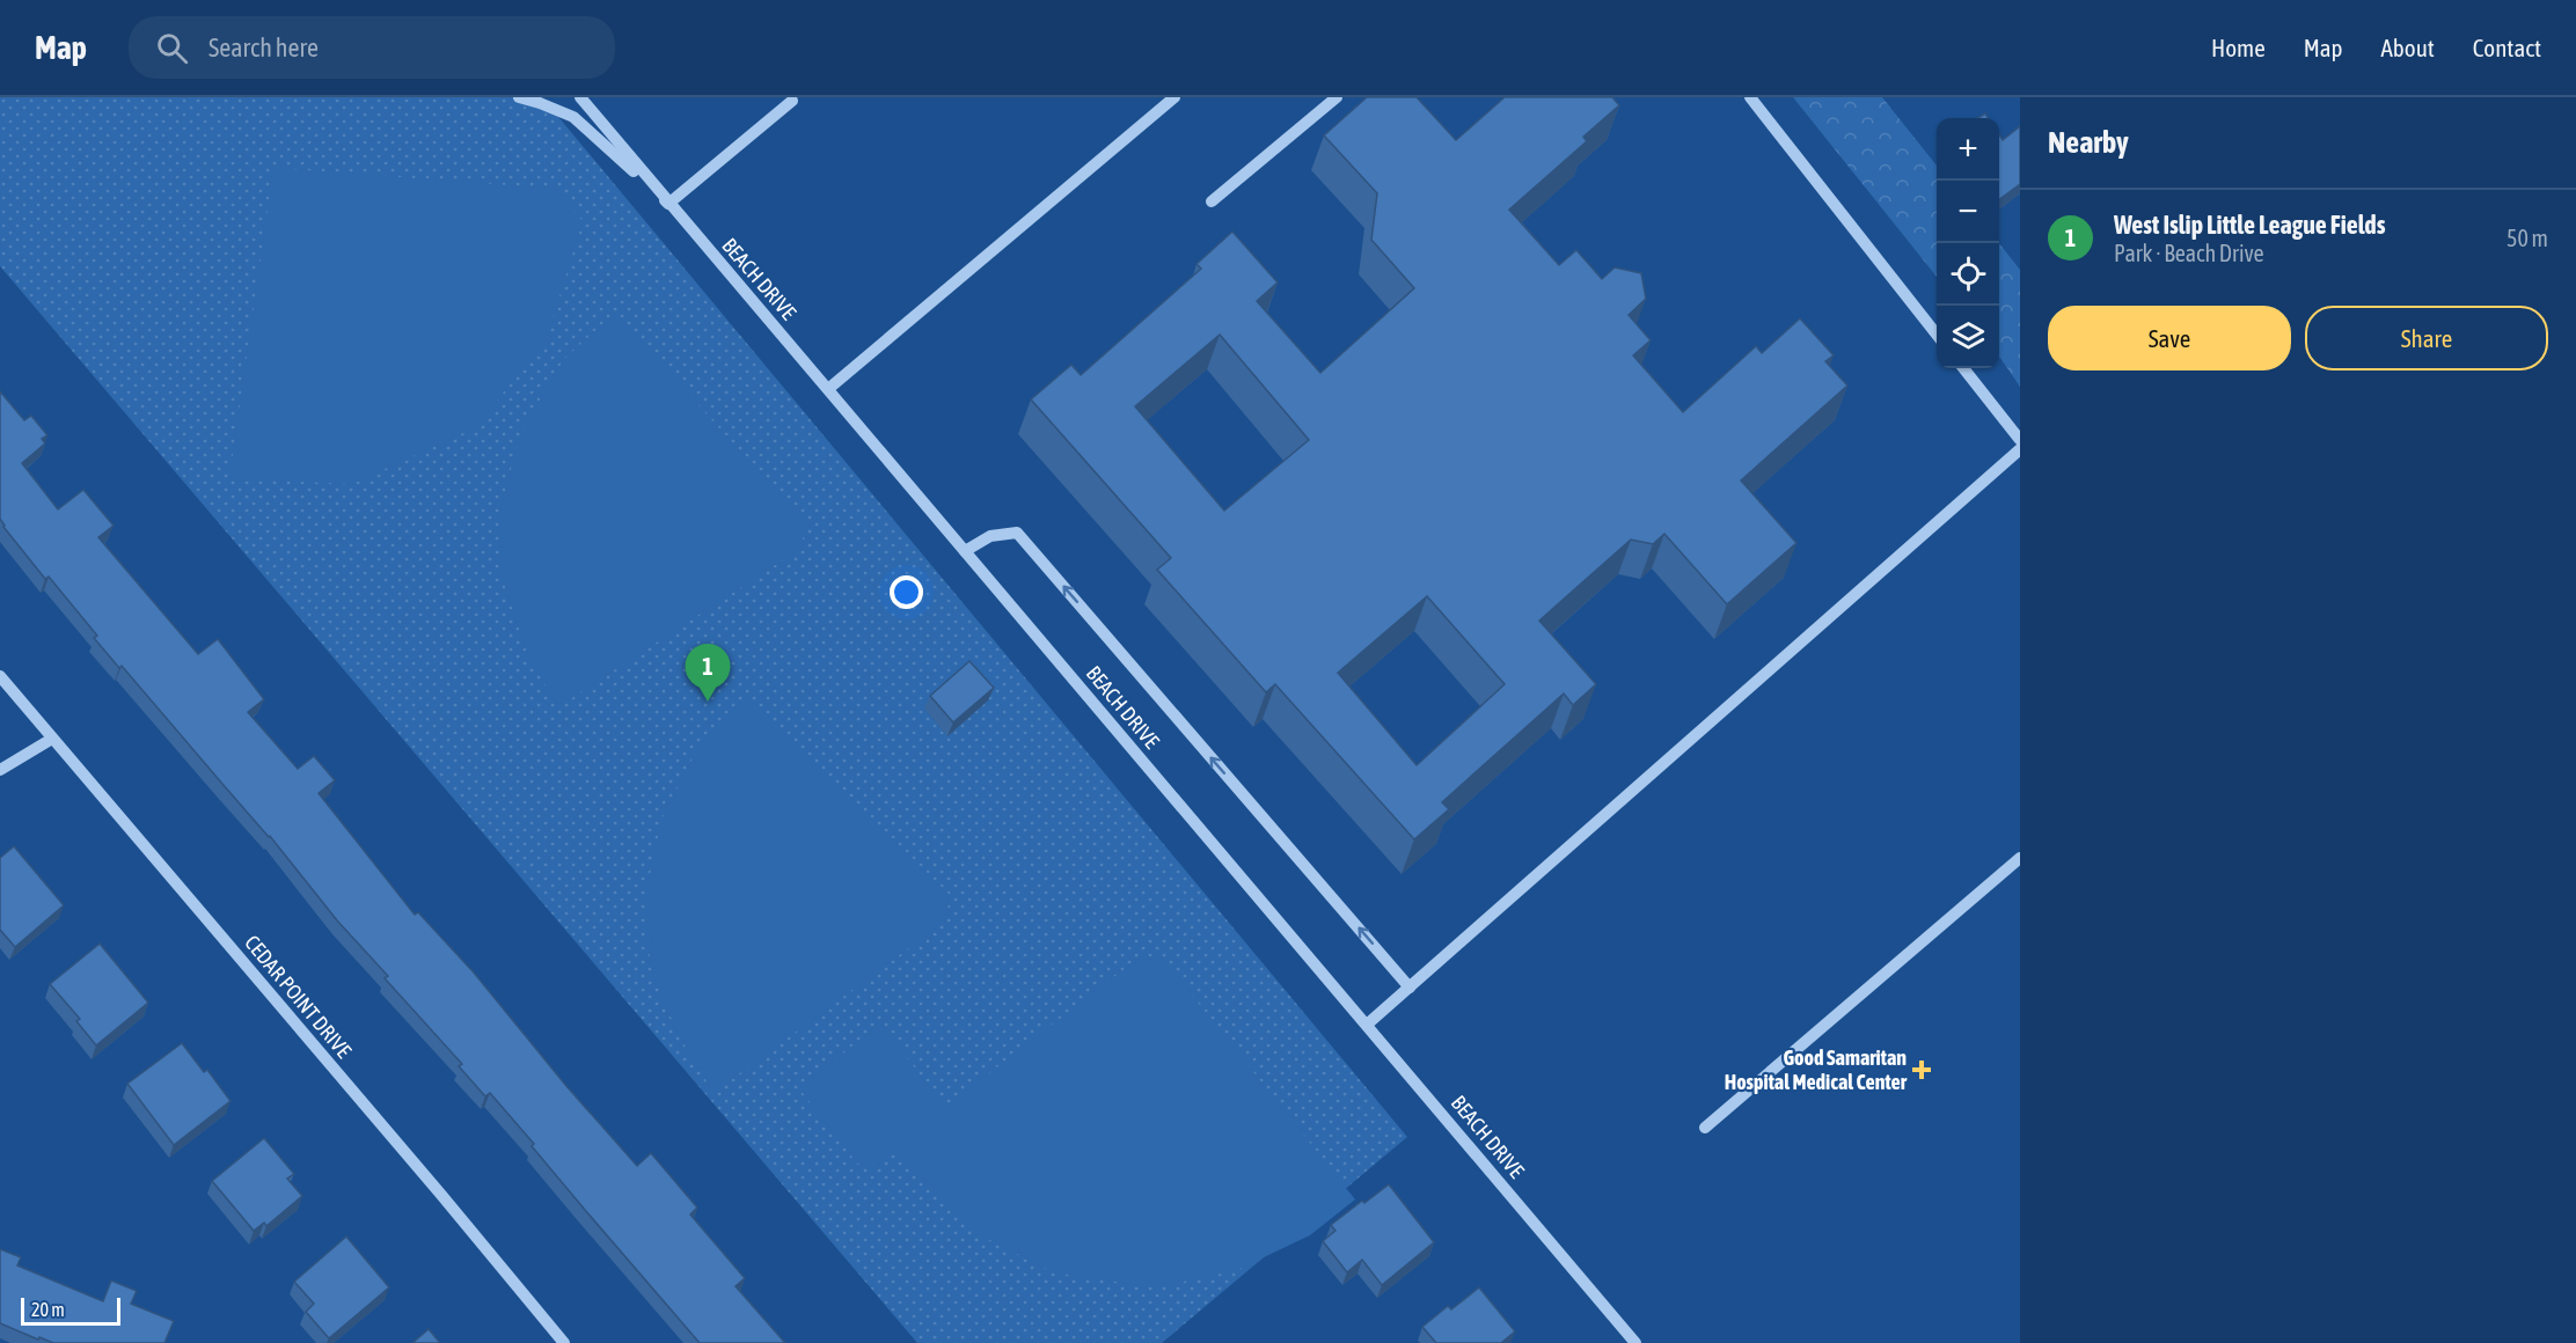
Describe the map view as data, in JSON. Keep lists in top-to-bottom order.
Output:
{
  "streets": {
    "street": ["BEACH DRIVE", "CEDAR POINT DRIVE"]
  },
  "places": {
    "health": ["Good Samaritan Hospital Medical Center"]
  },
  "scale_bar": "20 m",
  "page": {
    "header": "Map",
    "search": "Search here",
    "nav": [
      "Home",
      "Map",
      "About",
      "Contact"
    ],
    "heading": "Nearby",
    "map_buttons": ["+", "−"],
    "list": [
      {
        "mark": "1",
        "name": "West Islip Little League Fields",
        "note": "Park · Beach Drive",
        "value": "50 m"
      }
    ],
    "buttons": ["Save", "Share"],
    "pins": "1",
    "scale": "20 m"
  }
}
